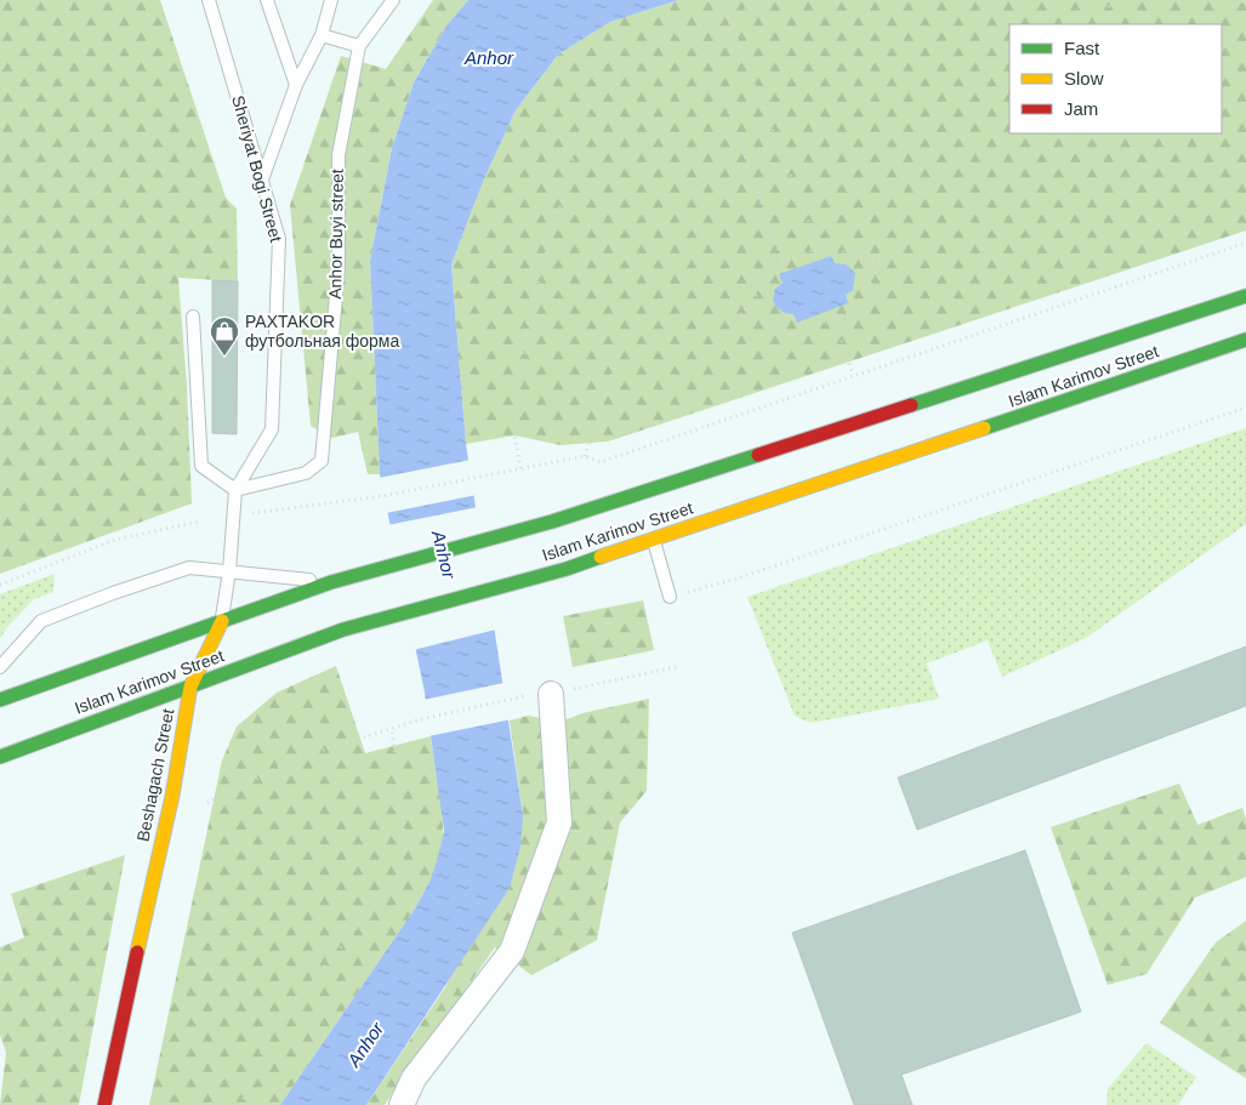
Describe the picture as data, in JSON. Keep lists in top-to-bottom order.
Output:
{
  "streets": {
    "main road": ["Islam Karimov Street", "Beshagach Street"],
    "lane": ["Sheriyat Bogi Street", "Anhor Buyi street"]
  },
  "crossings": [
    ["Sheriyat Bogi Street", "Anhor Buyi street"],
    ["Sheriyat Bogi Street", "Islam Karimov Street"],
    ["Sheriyat Bogi Street", "Beshagach Street"],
    ["Islam Karimov Street", "Beshagach Street"]
  ],
  "water": ["Anhor"],
  "places": {
    "shop": ["PAXTAKOR футбольная форма"]
  },
  "legend": ["Fast", "Slow", "Jam"]
}
